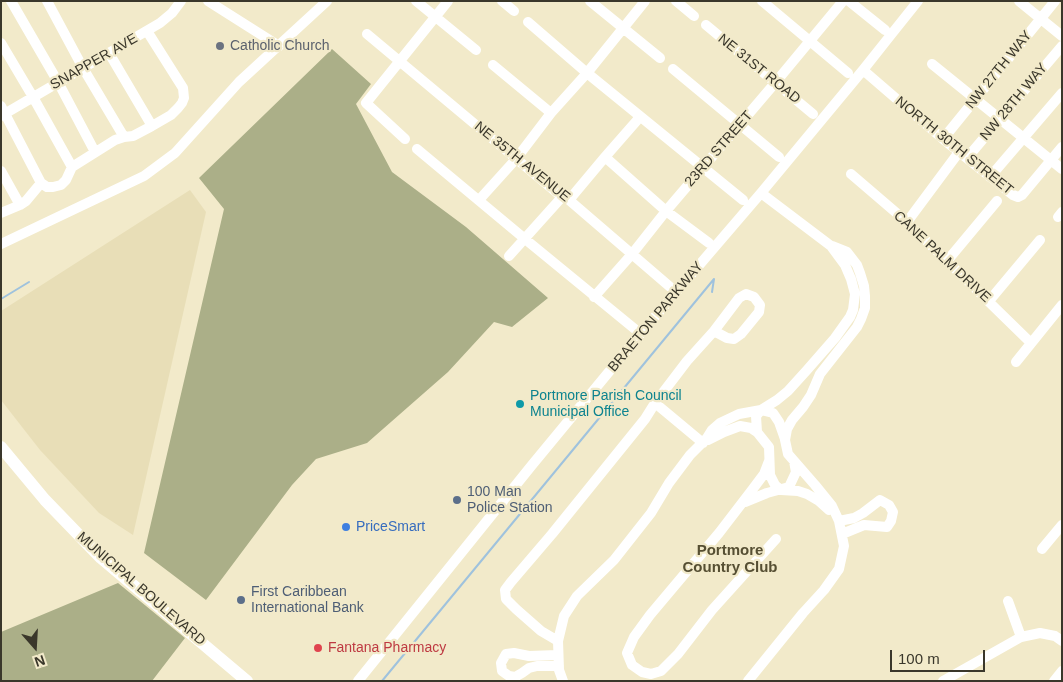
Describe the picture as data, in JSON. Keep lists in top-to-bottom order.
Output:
{
  "streets": {
    "main road": ["MUNICIPAL BOULEVARD"],
    "street": [
      "SNAPPER AVE",
      "NE 31ST ROAD",
      "NW 27TH WAY",
      "NW 28TH WAY",
      "NORTH 30TH STREET",
      "23RD STREET",
      "NE 35TH AVENUE",
      "CANE PALM DRIVE",
      "BRAETON PARKWAY"
    ]
  },
  "crossings": [
    ["NE 31ST ROAD", "23RD STREET"],
    ["NW 27TH WAY", "NORTH 30TH STREET"],
    ["NW 28TH WAY", "NORTH 30TH STREET"],
    ["NW 28TH WAY", "CANE PALM DRIVE"],
    ["NORTH 30TH STREET", "BRAETON PARKWAY"],
    ["23RD STREET", "NE 35TH AVENUE"],
    ["NE 35TH AVENUE", "BRAETON PARKWAY"]
  ],
  "districts": ["Portmore Country Club"],
  "places": [
    "Catholic Church",
    "Portmore Parish Council Municipal Office",
    "100 Man Police Station",
    "PriceSmart",
    "First Caribbean International Bank",
    "Fantana Pharmacy"
  ],
  "scale_bar": "100 m",
  "north": "bottom"
}
